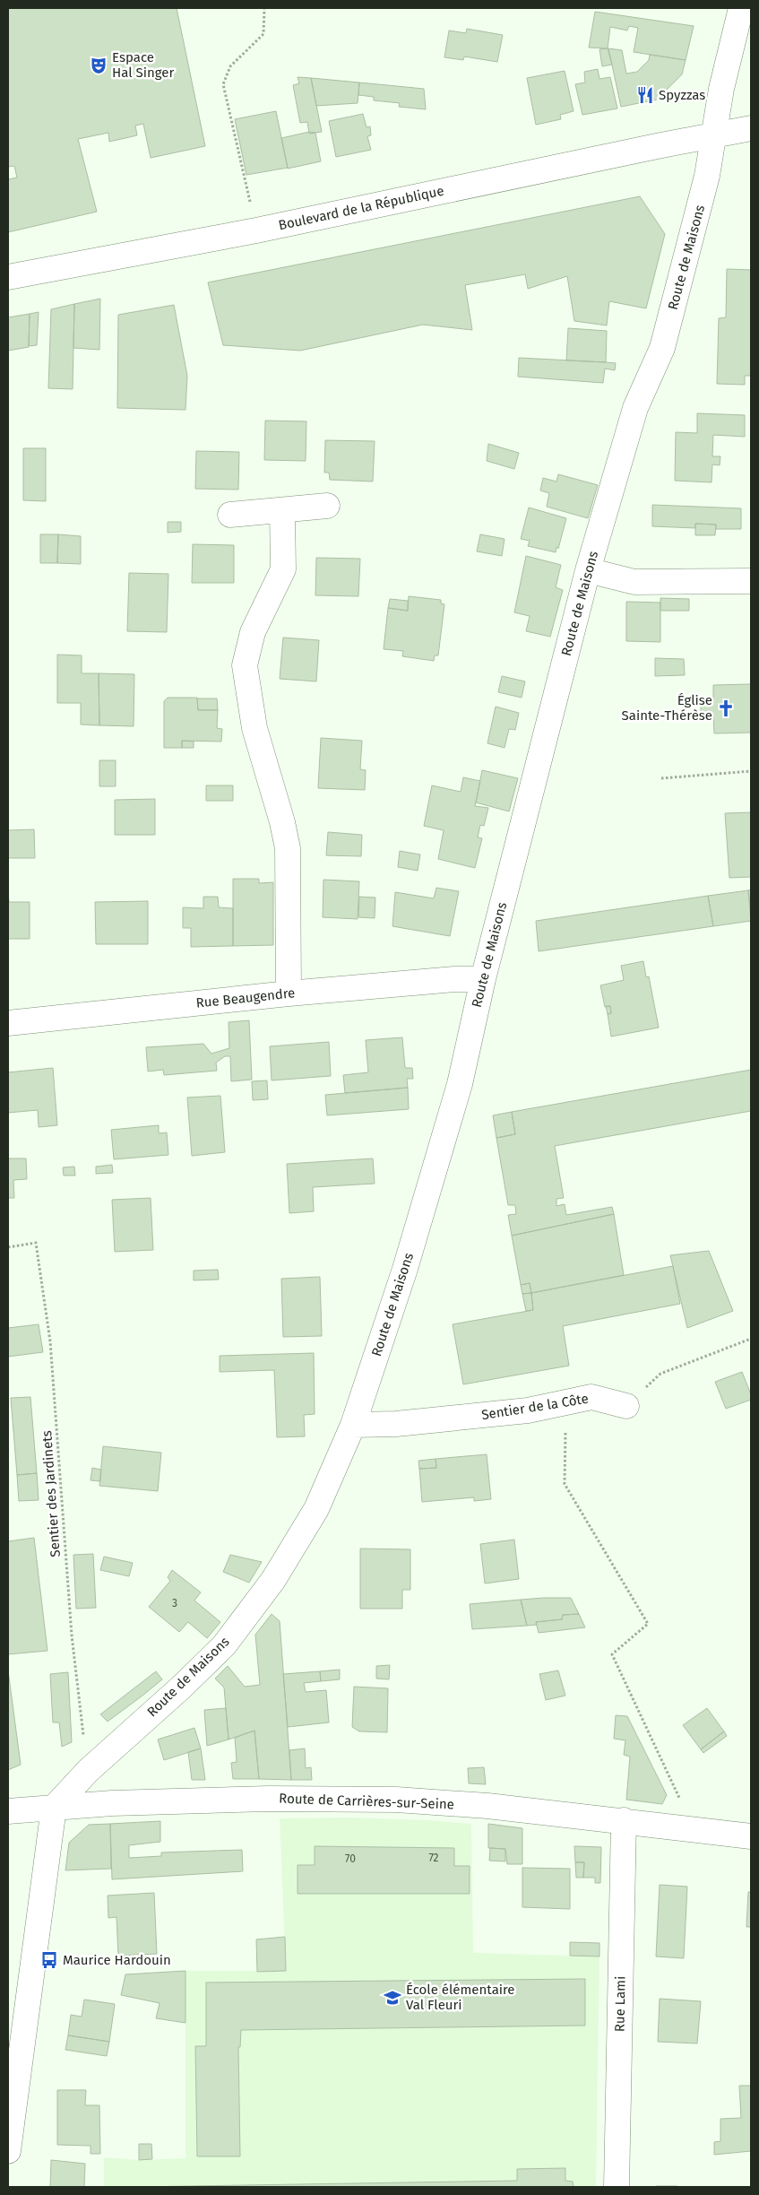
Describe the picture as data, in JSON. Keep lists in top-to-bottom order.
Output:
{
  "streets": {
    "street": [
      "Boulevard de la République",
      "Route de Maisons",
      "Rue Beaugendre",
      "Sentier de la Côte",
      "Route de Carrières-sur-Seine",
      "Rue Lami"
    ],
    "path": ["Sentier des Jardinets"]
  },
  "crossings": [
    ["Boulevard de la République", "Route de Maisons"],
    ["Route de Maisons", "Rue Beaugendre"],
    ["Route de Maisons", "Sentier de la Côte"],
    ["Route de Maisons", "Sentier des Jardinets"],
    ["Route de Maisons", "Route de Carrières-sur-Seine"],
    ["Route de Carrières-sur-Seine", "Rue Lami"]
  ],
  "places": {
    "theatre": ["Espace Hal Singer"],
    "restaurant": ["Spyzzas"],
    "church": ["Église Sainte-Thérèse"],
    "bus stop": ["Maurice Hardouin"],
    "school or university": ["École élémentaire Val Fleuri"]
  },
  "house_numbers": ["3", "72", "70"]
}
